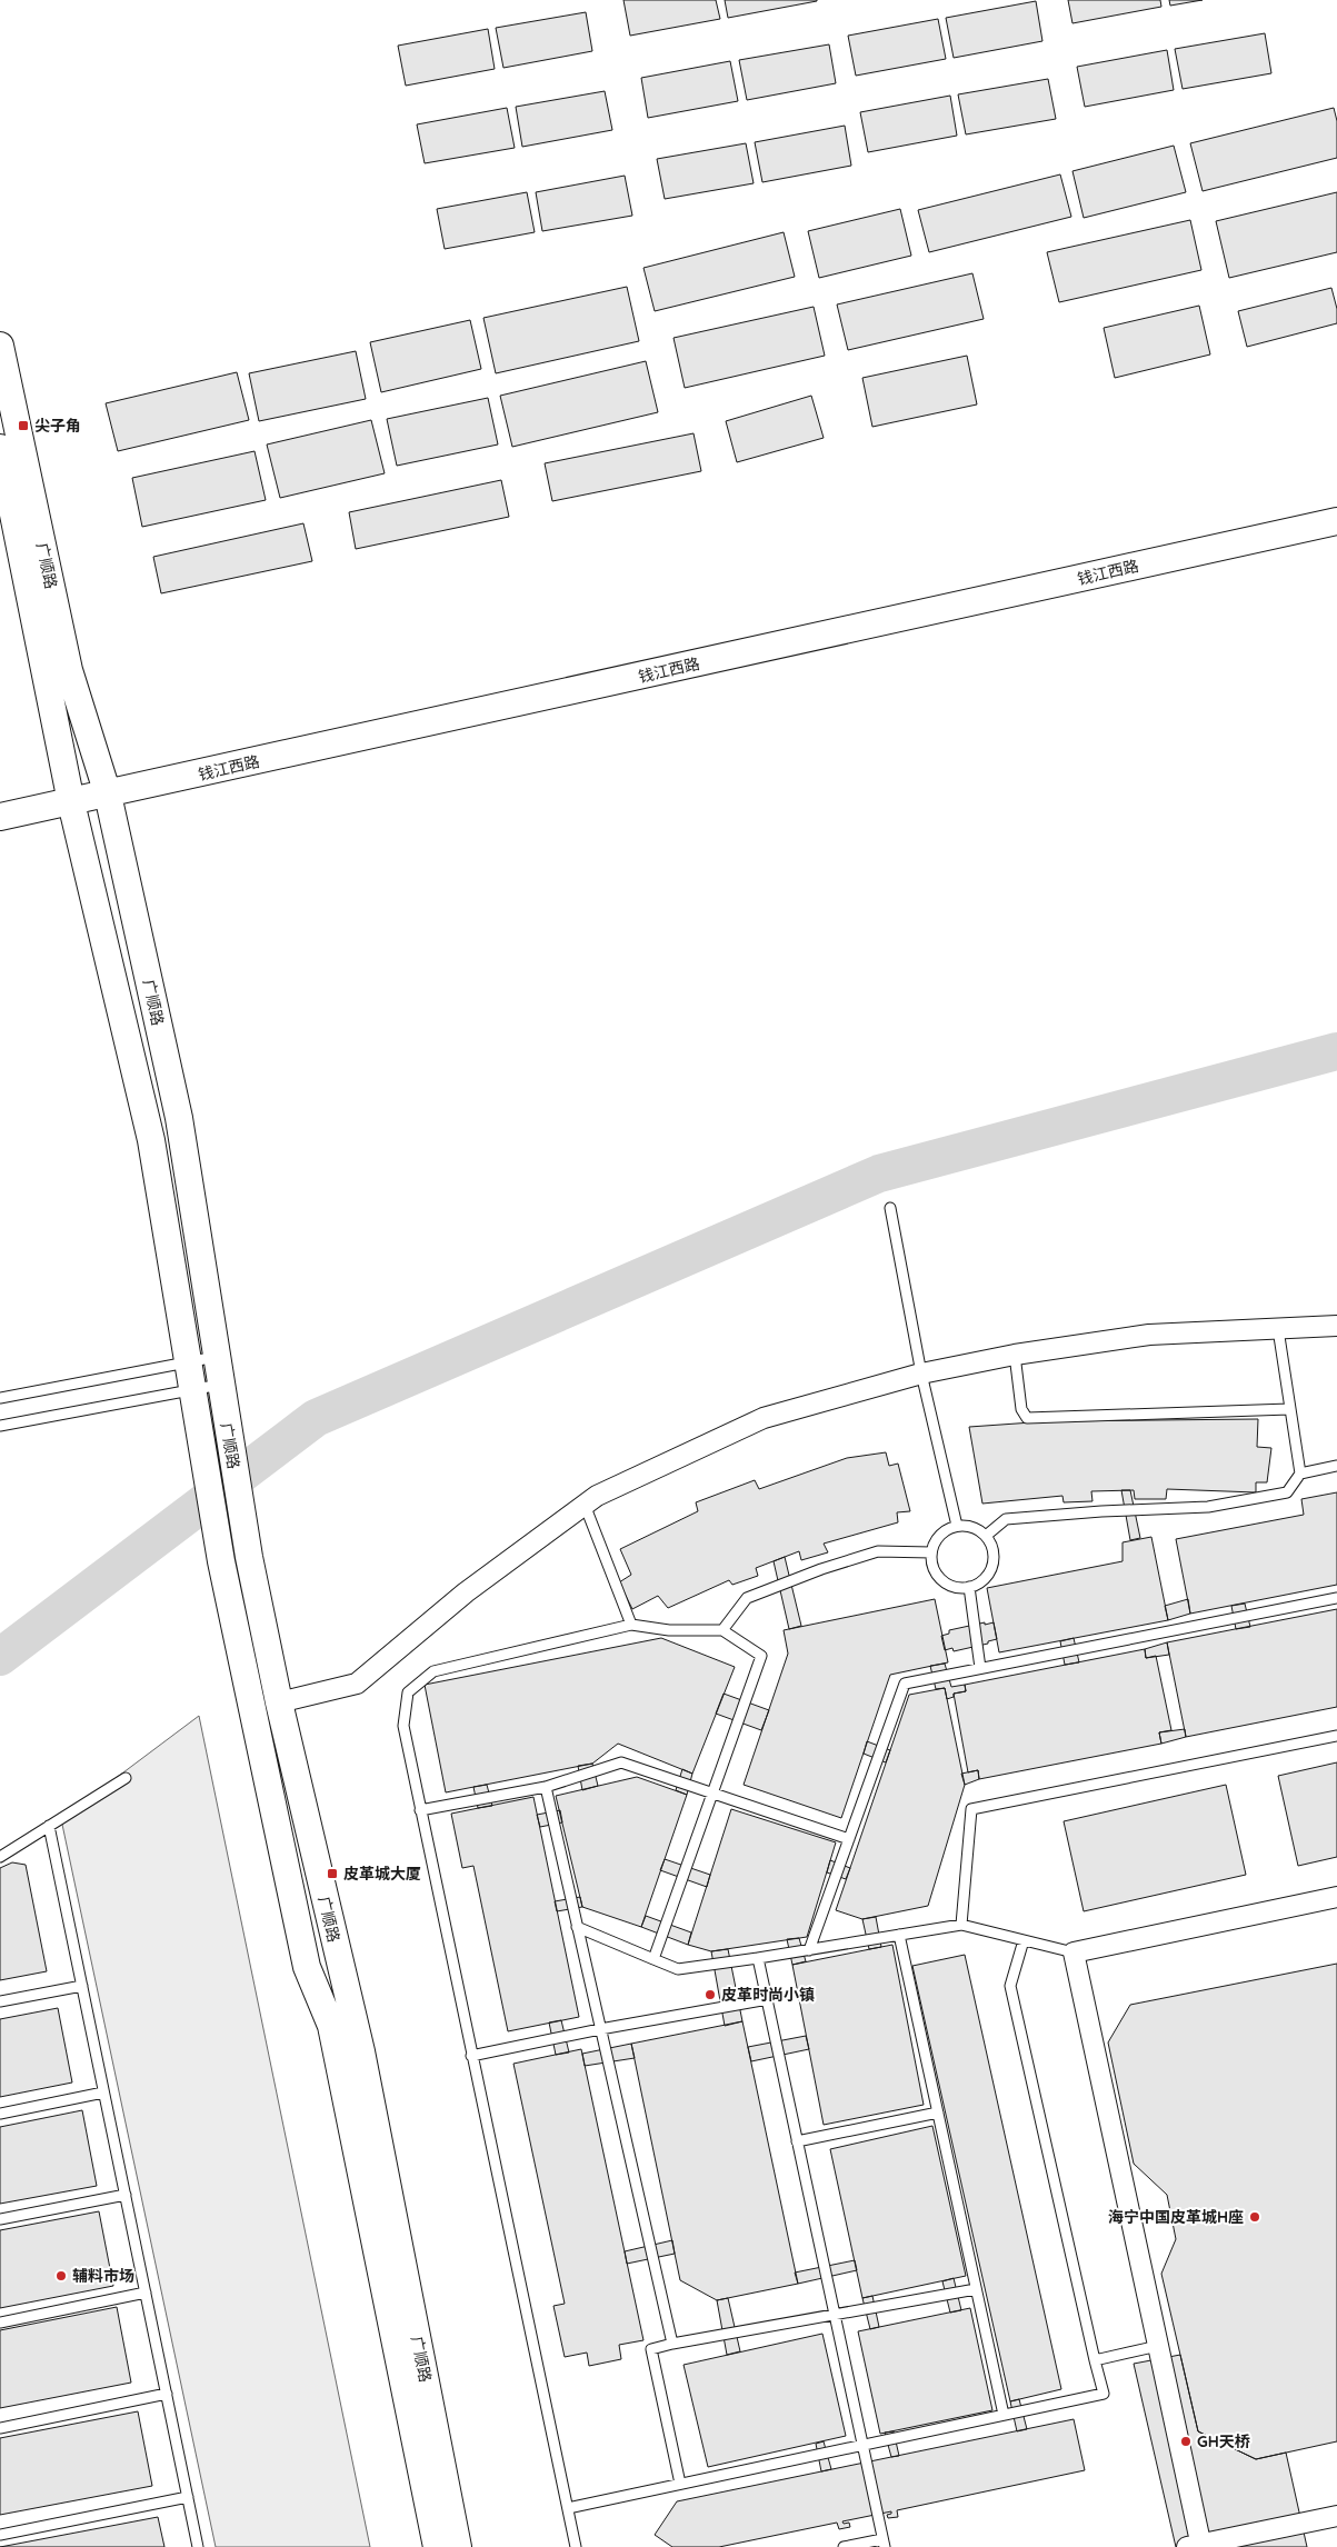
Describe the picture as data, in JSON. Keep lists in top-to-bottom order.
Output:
{
  "streets": {
    "main road": ["广顺路", "钱江西路"]
  },
  "crossings": [
    ["广顺路", "钱江西路"]
  ],
  "places": {
    "transit": ["尖子角", "皮革城大厦"],
    "other": [
      "皮革时尚小镇",
      "海宁中国皮革城H座",
      "辅料市场",
      "GH天桥"
    ]
  }
}
